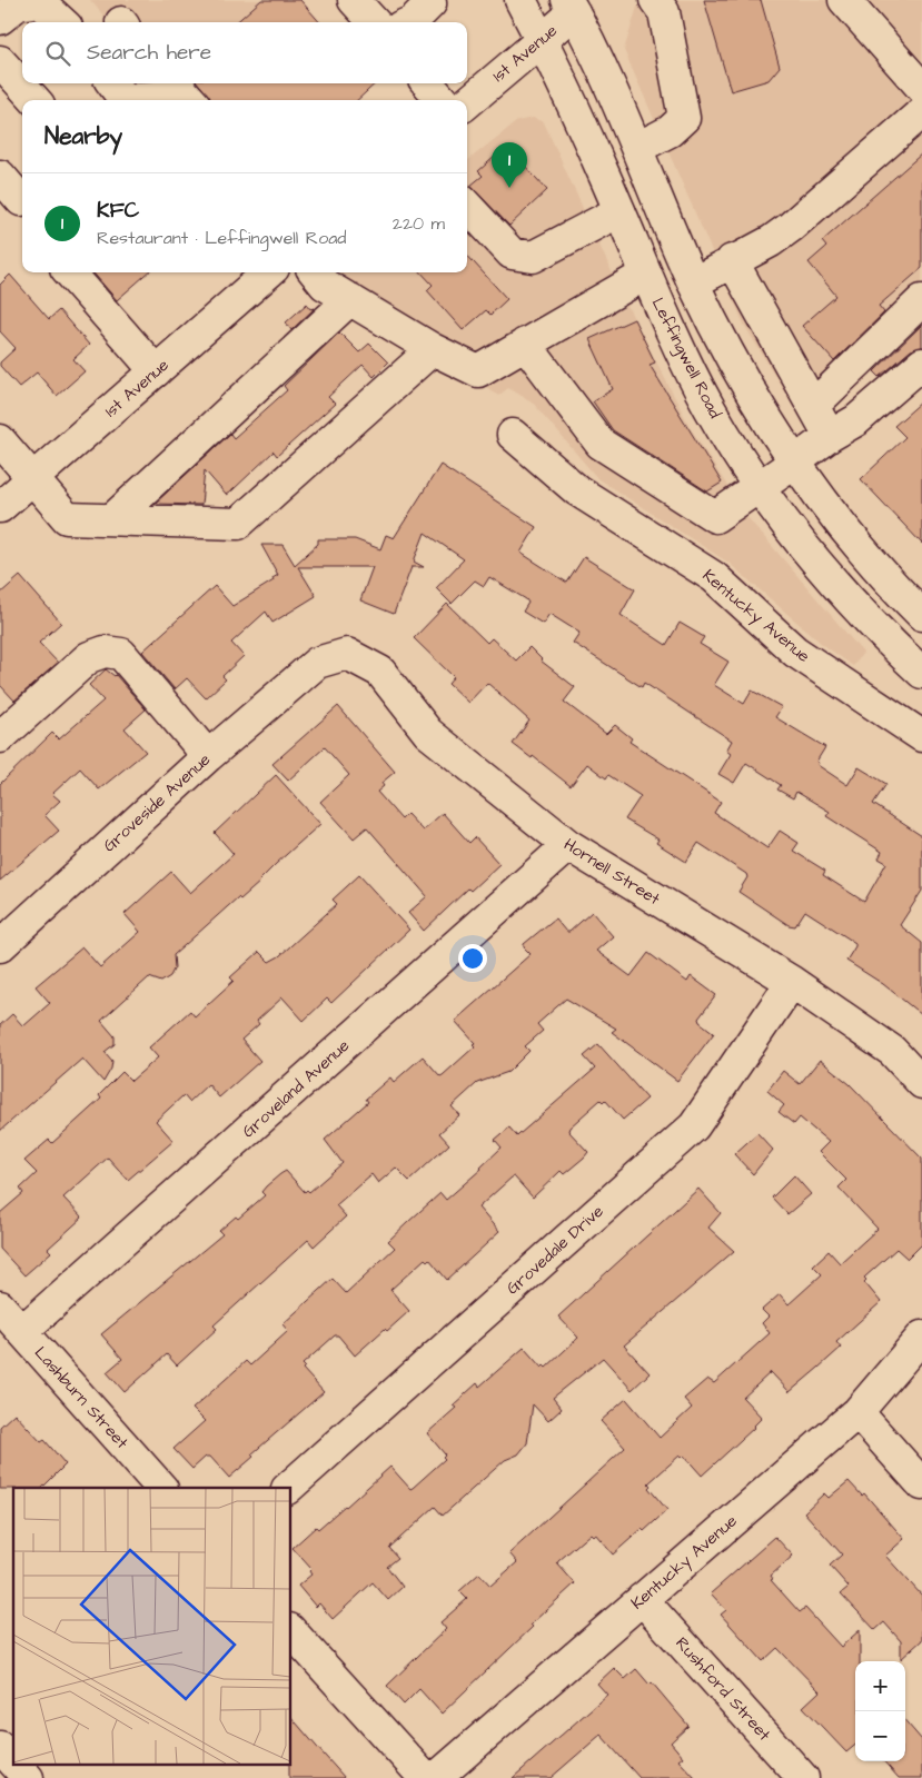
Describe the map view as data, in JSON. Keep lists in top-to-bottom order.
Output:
{
  "streets": {
    "street": [
      "1st Avenue",
      "Leffingwell Road",
      "Kentucky Avenue",
      "Groveside Avenue",
      "Hornell Street",
      "Groveland Avenue",
      "Grovedale Drive",
      "Lashburn Street",
      "Rushford Street"
    ]
  },
  "crossings": [
    ["1st Avenue", "Leffingwell Road"],
    ["Kentucky Avenue", "Rushford Street"],
    ["Groveside Avenue", "Hornell Street"],
    ["Hornell Street", "Groveland Avenue"],
    ["Hornell Street", "Grovedale Drive"],
    ["Groveland Avenue", "Lashburn Street"]
  ],
  "page": {
    "search": "Search here",
    "heading": "Nearby",
    "pins": "1",
    "list": [
      {
        "mark": "1",
        "name": "KFC",
        "note": "Restaurant · Leffingwell Road",
        "value": "220 m"
      }
    ],
    "map_buttons": ["+", "−"]
  }
}
